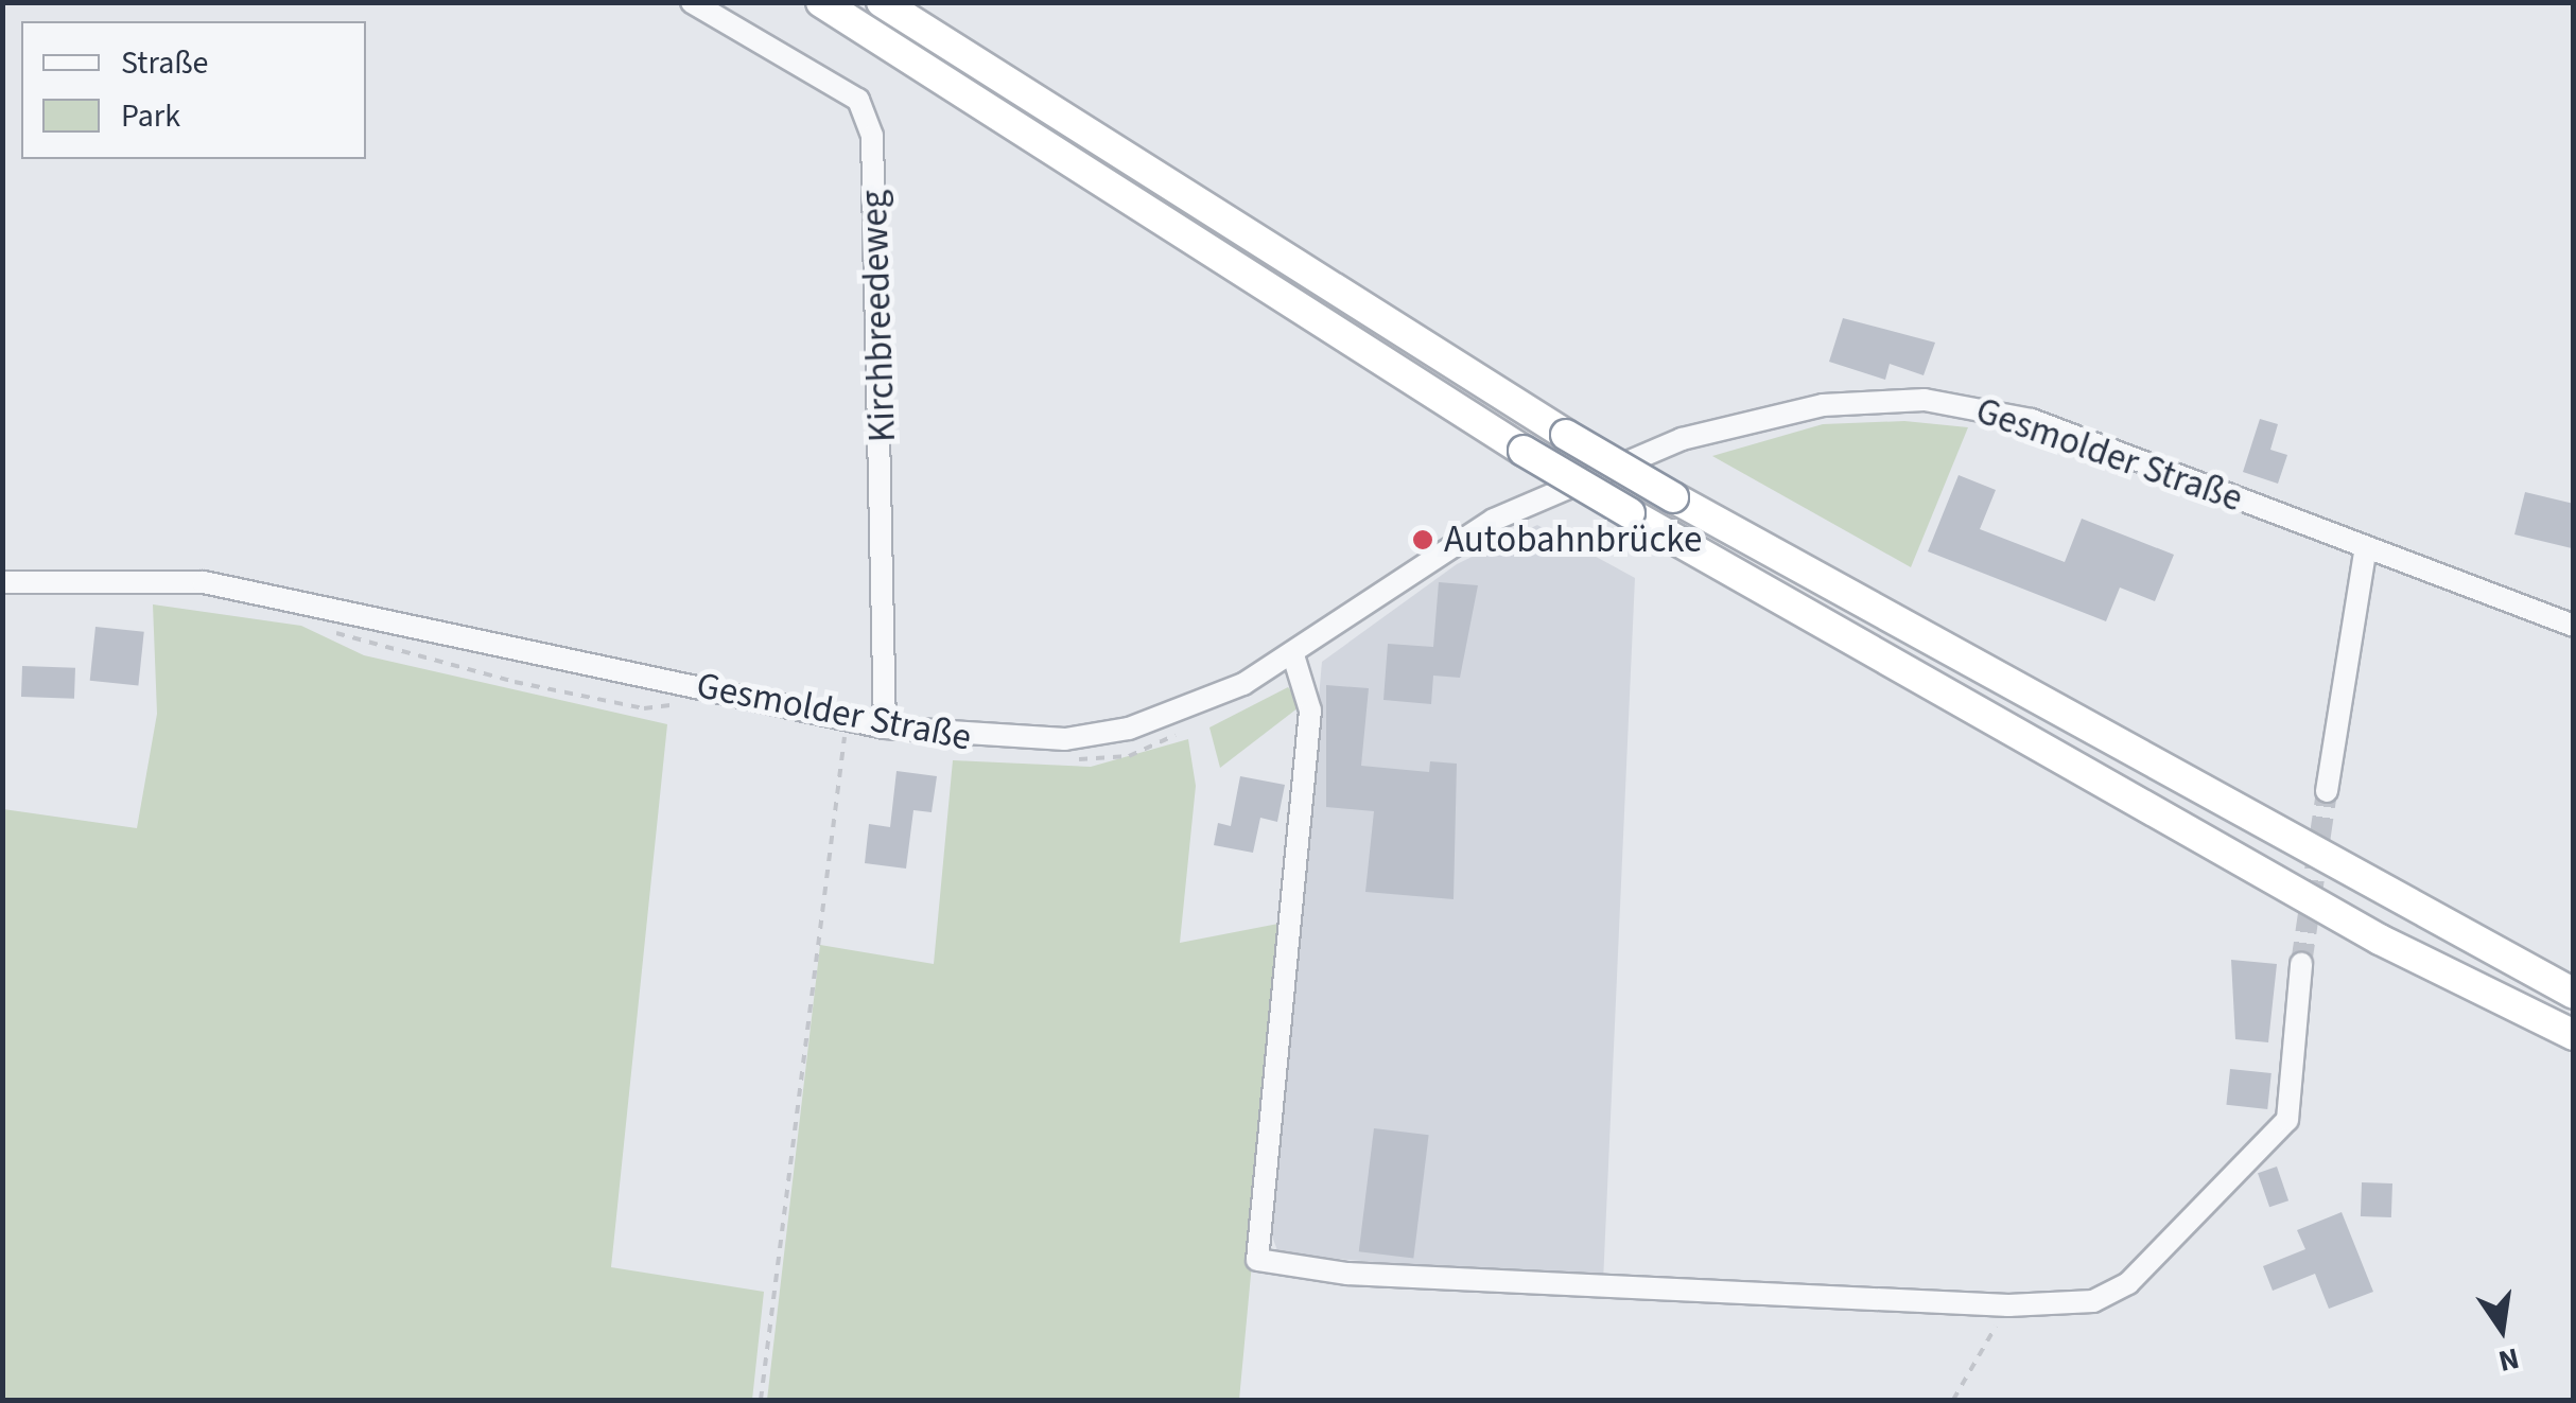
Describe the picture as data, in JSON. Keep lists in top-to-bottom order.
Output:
{
  "streets": {
    "street": ["Kirchbreedeweg", "Gesmolder Straße"]
  },
  "crossings": [
    ["Kirchbreedeweg", "Gesmolder Straße"]
  ],
  "places": ["Autobahnbrücke"],
  "legend": ["Straße", "Park"],
  "north": "bottom"
}
